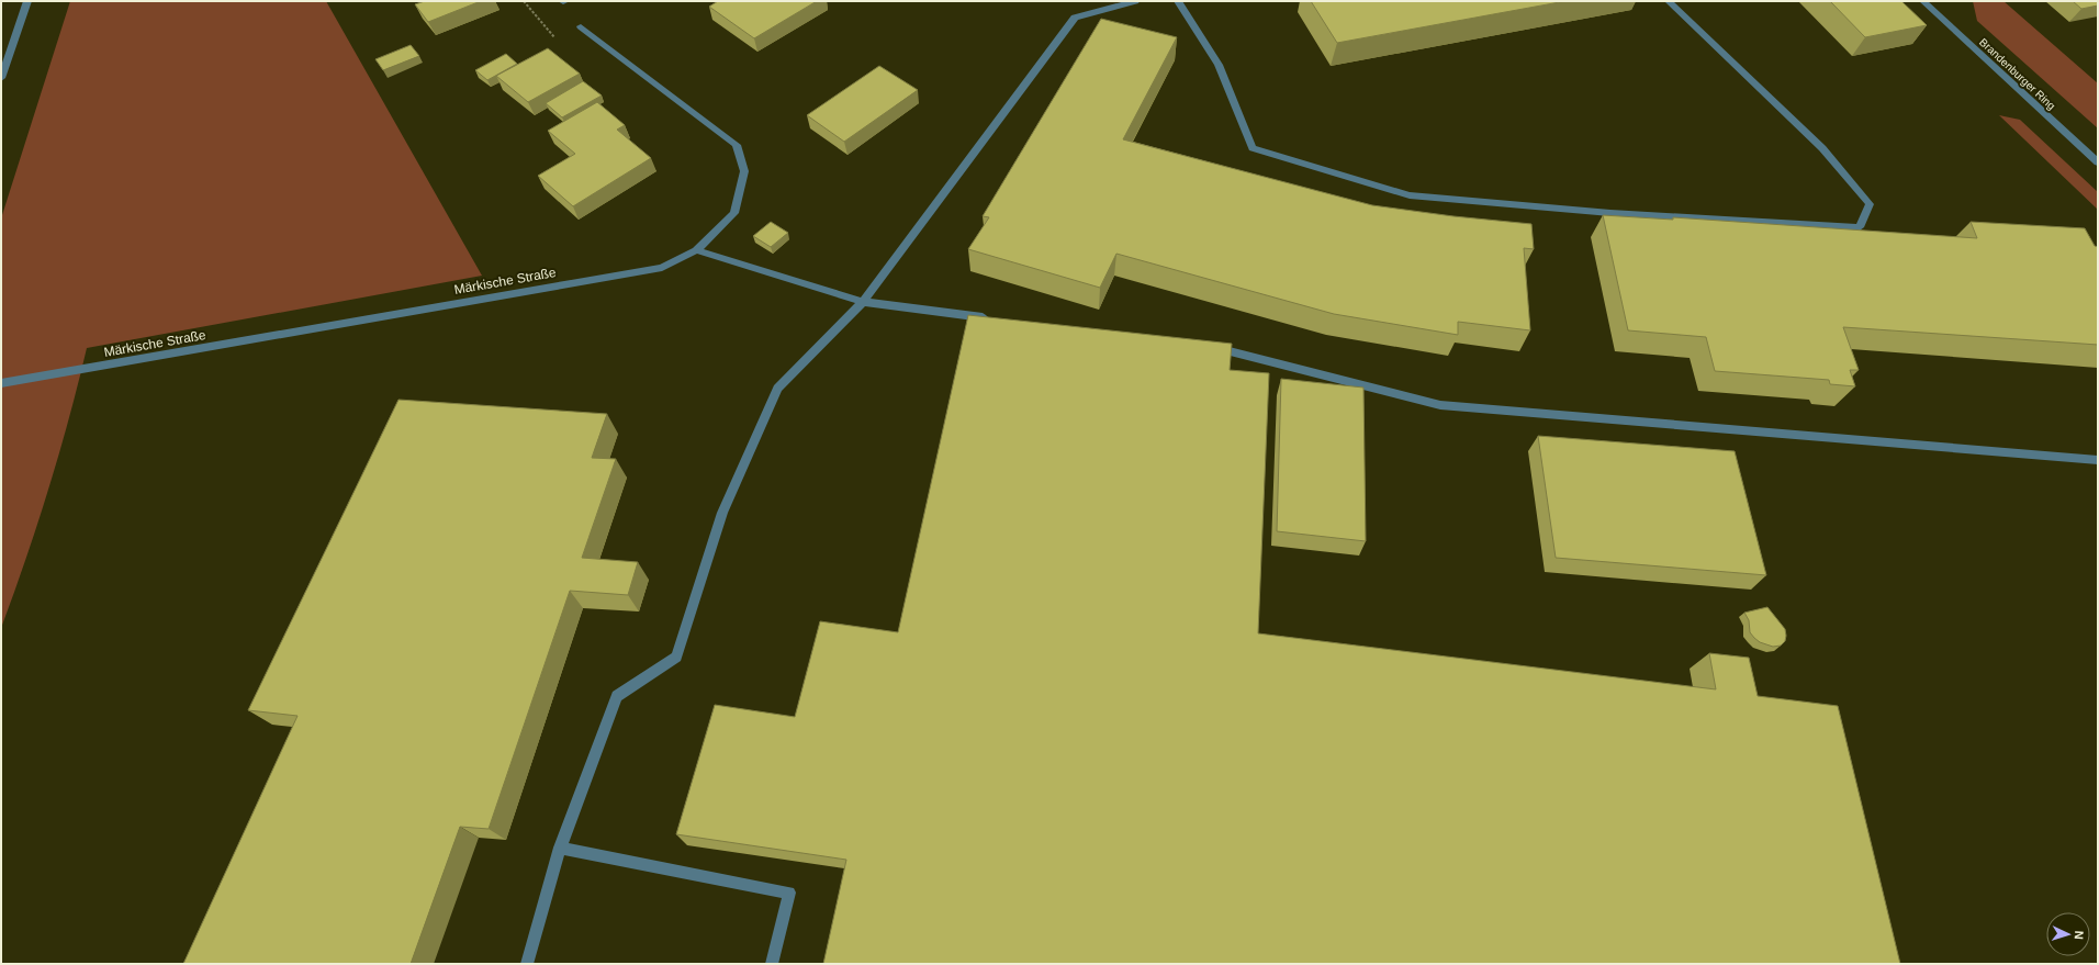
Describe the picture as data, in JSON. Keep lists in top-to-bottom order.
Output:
{
  "streets": {
    "street": ["Brandenburger Ring", "Märkische Straße"]
  },
  "north": "right"
}
